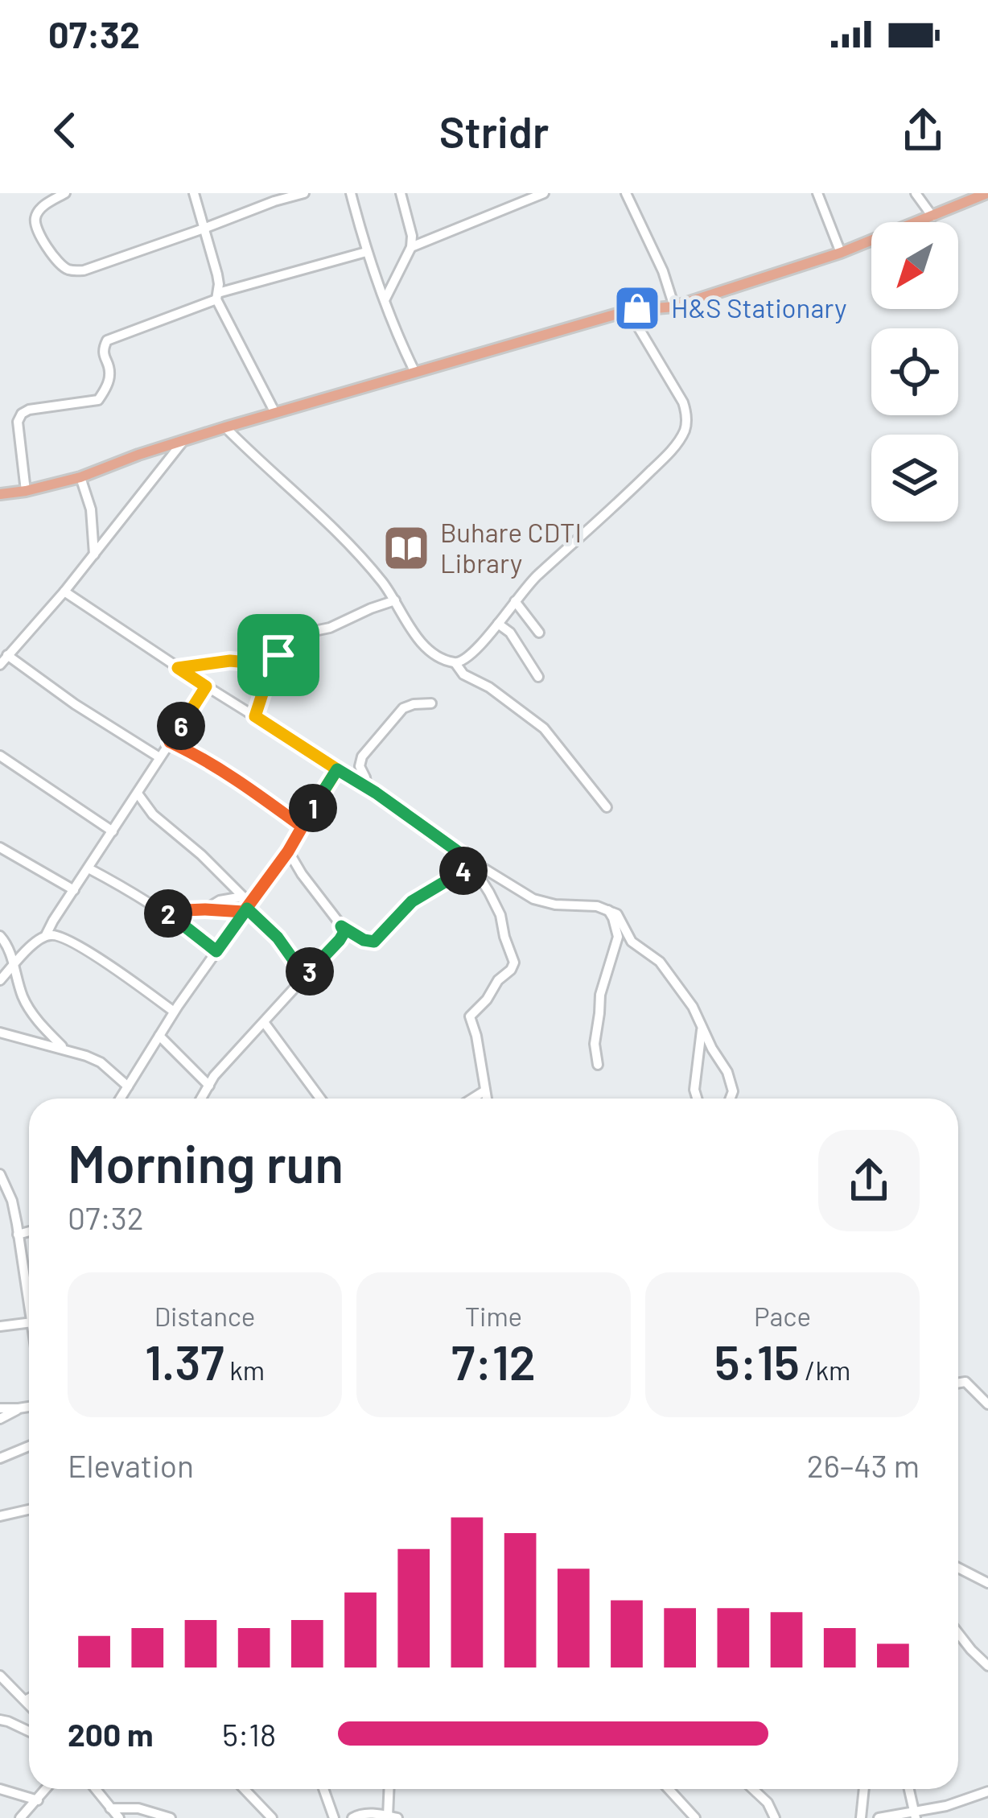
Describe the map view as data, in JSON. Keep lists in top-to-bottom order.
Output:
{
  "places": {
    "shop": ["H&S Stationary"],
    "library": ["Buhare CDTI Library"]
  },
  "north": "bottom left",
  "page": {
    "status": "07:32",
    "header": "Stridr",
    "pins": [
      "6",
      "1",
      "4",
      "2",
      "3"
    ],
    "heading": ["Morning run", "07:32"],
    "stats": [
      ["Distance", "1.37 km"],
      ["Time", "7:12"],
      ["Pace", "5:15 /km"]
    ],
    "chart": ["Elevation", "26–43 m"],
    "list": [
      {
        "name": "200 m",
        "note": "5:18"
      }
    ]
  }
}
